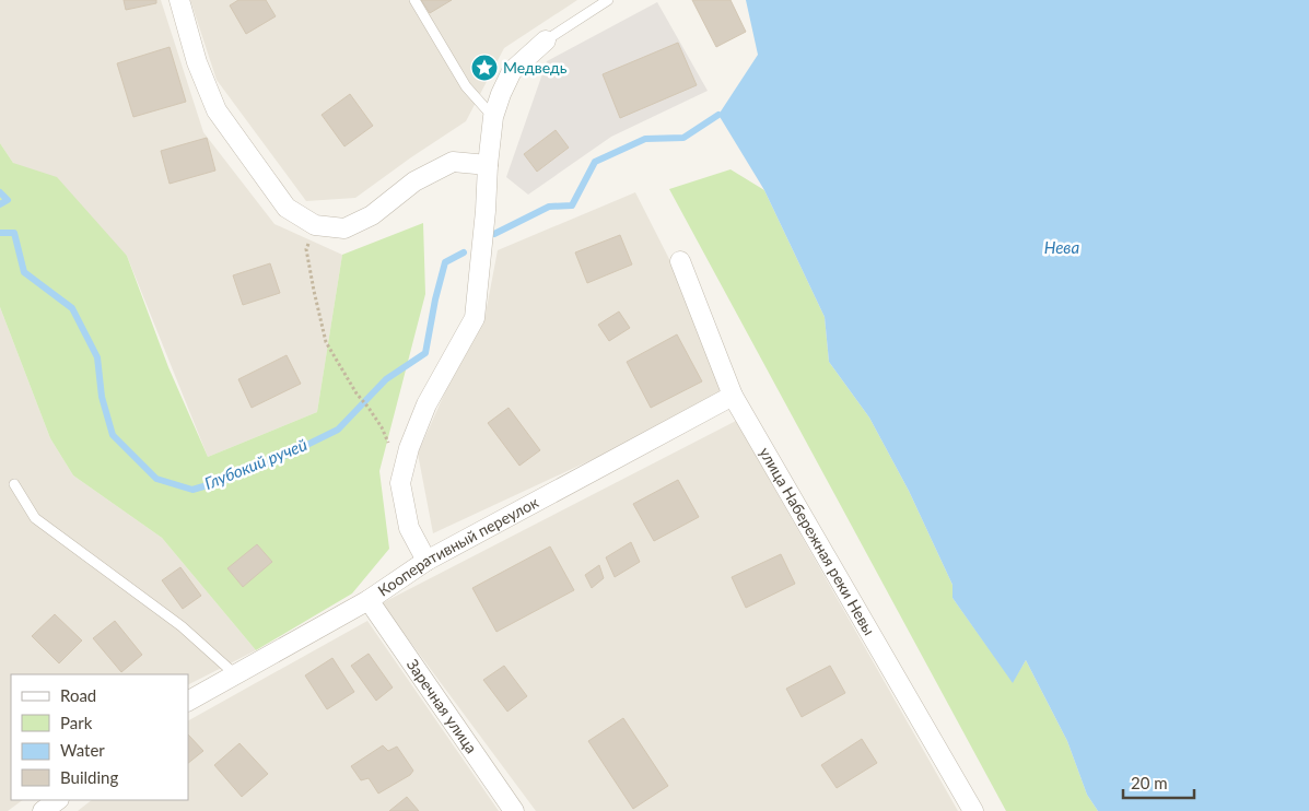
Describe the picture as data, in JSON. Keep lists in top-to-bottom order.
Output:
{
  "streets": {
    "street": ["улица Набережная реки Невы", "Кооперативный переулок", "Заречная улица"]
  },
  "crossings": [
    ["улица Набережная реки Невы", "Кооперативный переулок"],
    ["Кооперативный переулок", "Заречная улица"]
  ],
  "water": ["Нева", "Глубокий ручей"],
  "places": {
    "place": ["Медведь"]
  },
  "legend": [
    "Road",
    "Park",
    "Water",
    "Building"
  ],
  "scale_bar": "20 m"
}
